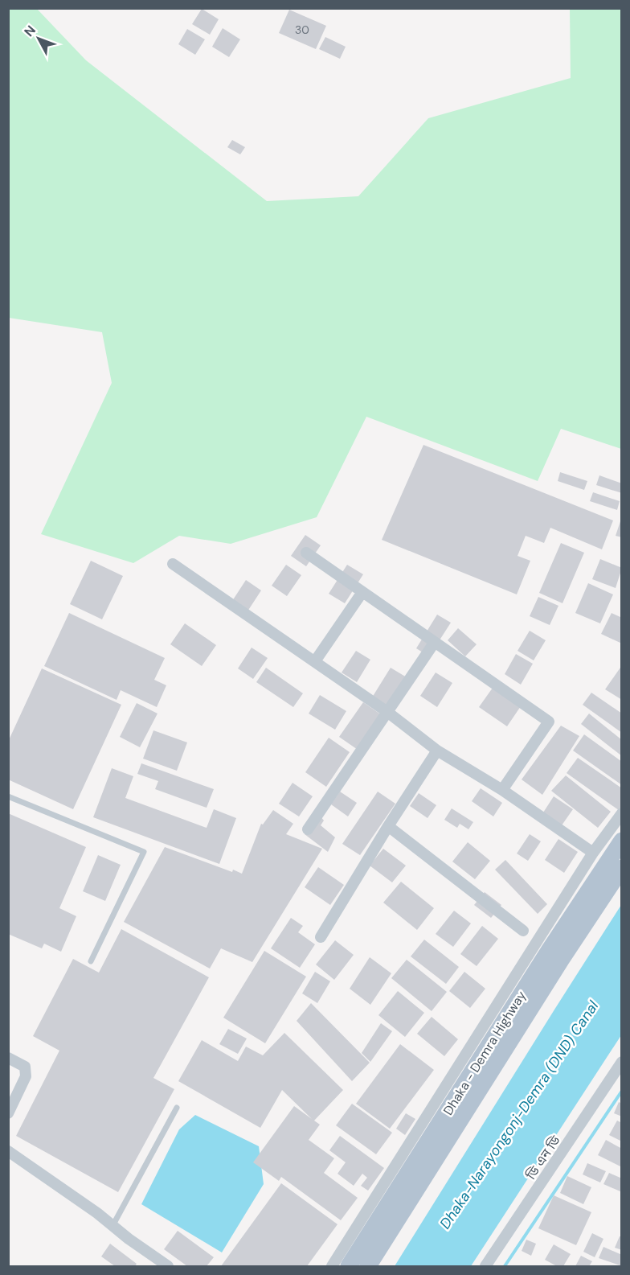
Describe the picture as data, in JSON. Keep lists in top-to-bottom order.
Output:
{
  "streets": {
    "main road": ["Dhaka - Demra Highway"],
    "street": ["ডি এন ডি"]
  },
  "water": ["Dhaka-Narayongonj-Demra (DND) Canal"],
  "house_numbers": ["30"],
  "north": "top left"
}
